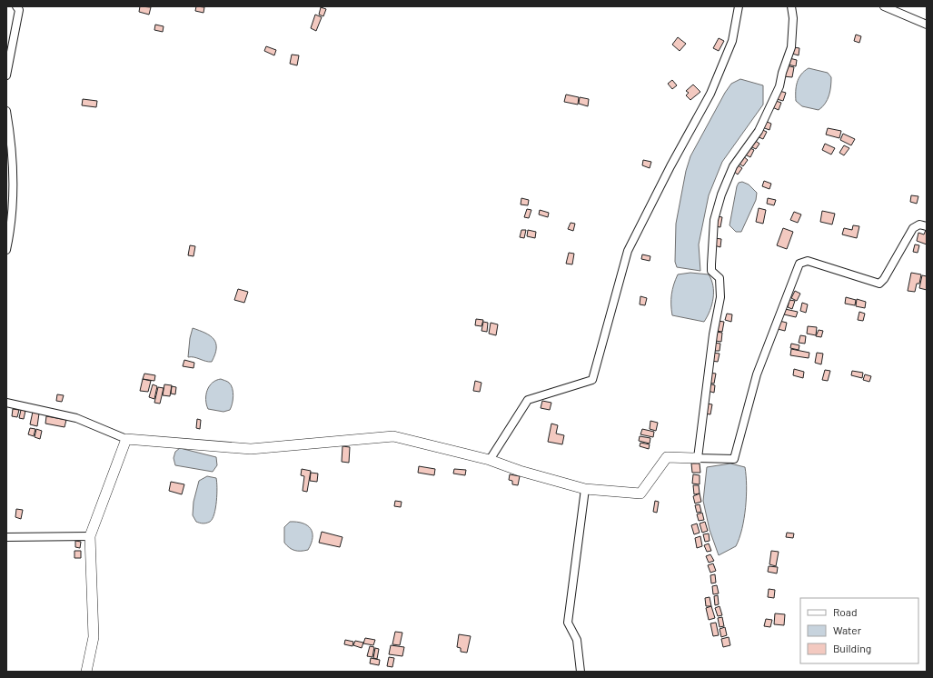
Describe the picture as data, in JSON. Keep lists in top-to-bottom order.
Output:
{
  "legend": ["Road", "Water", "Building"]
}
